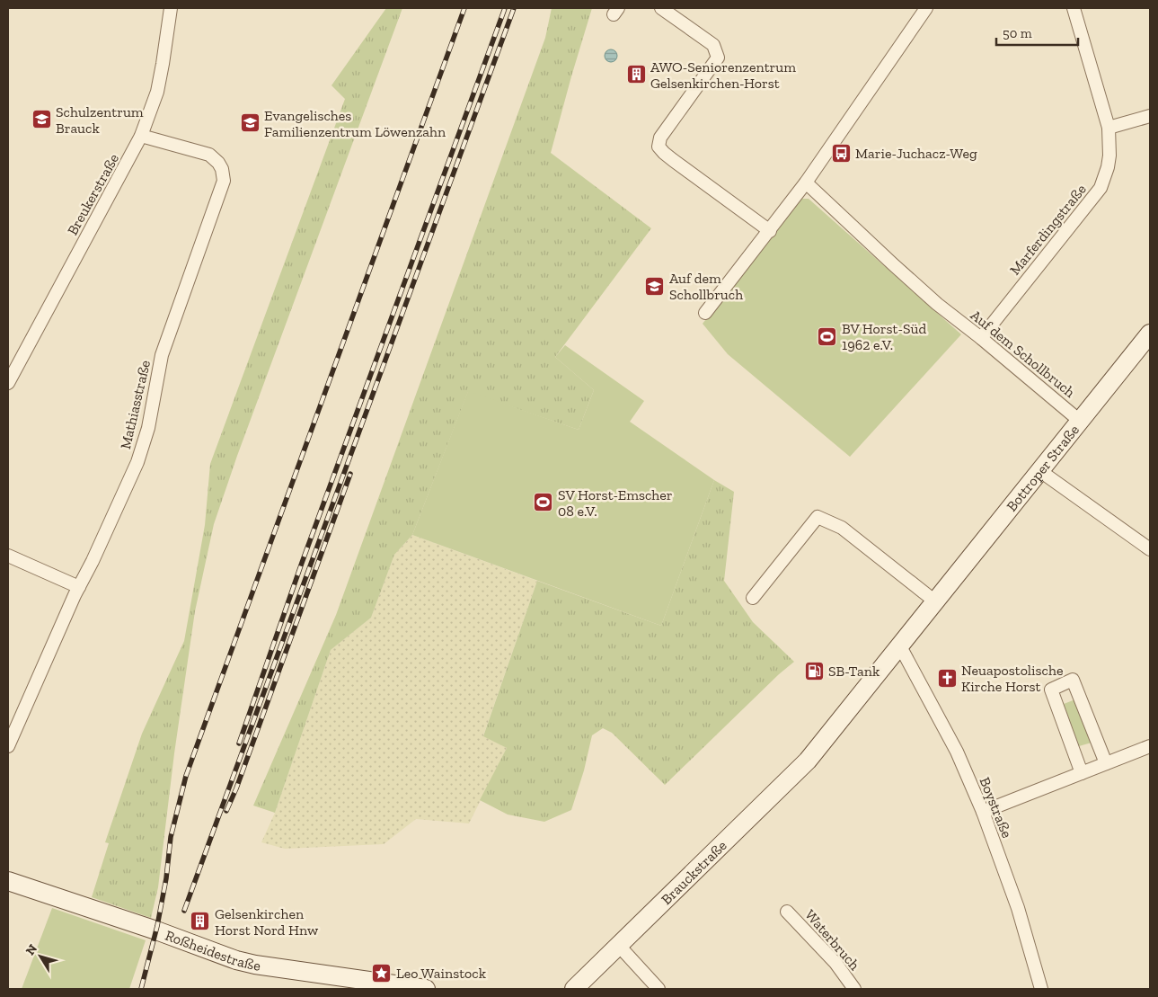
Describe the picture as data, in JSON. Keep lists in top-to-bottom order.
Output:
{
  "streets": {
    "main road": ["Bottroper Straße", "Brauckstraße", "Roßheidestraße"],
    "street": [
      "Breukerstraße",
      "Marferdingstraße",
      "Auf dem Schollbruch",
      "Mathiasstraße",
      "Boystraße",
      "Waterbruch"
    ]
  },
  "crossings": [
    ["Breukerstraße", "Mathiasstraße"],
    ["Marferdingstraße", "Auf dem Schollbruch"],
    ["Auf dem Schollbruch", "Bottroper Straße"],
    ["Bottroper Straße", "Boystraße"],
    ["Bottroper Straße", "Brauckstraße"]
  ],
  "places": {
    "building": ["AWO-Seniorenzentrum Gelsenkirchen-Horst", "Gelsenkirchen Horst Nord Hnw"],
    "school or university": ["Schulzentrum Brauck", "Evangelisches Familienzentrum Löwenzahn", "Auf dem Schollbruch"],
    "bus stop": ["Marie-Juchacz-Weg"],
    "sports": ["BV Horst-Süd 1962 e.V.", "SV Horst-Emscher 08 e.V."],
    "fuel station": ["SB-Tank"],
    "church": ["Neuapostolische Kirche Horst"],
    "place": ["Leo Wainstock"]
  },
  "scale_bar": "50 m",
  "north": "top left"
}
